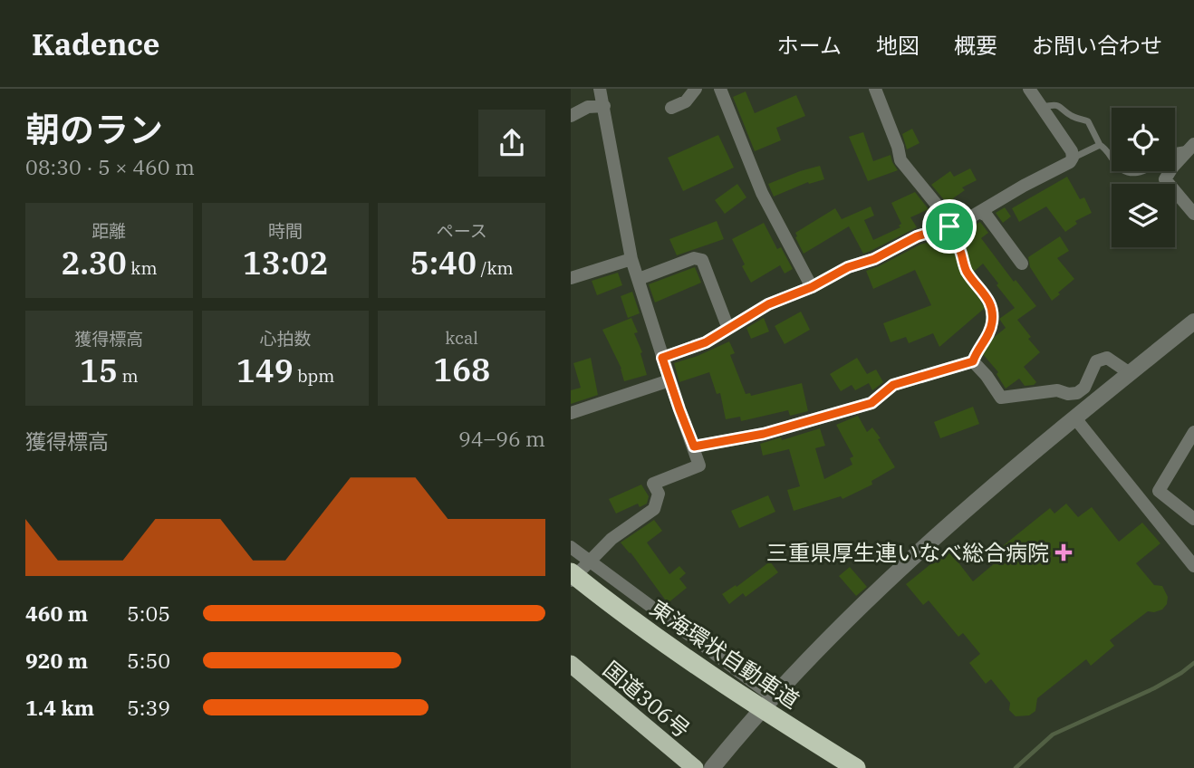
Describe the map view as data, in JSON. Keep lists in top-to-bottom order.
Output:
{
  "streets": {
    "highway": ["東海環状自動車道", "国道306号"]
  },
  "places": {
    "health": ["三重県厚生連いなべ総合病院"]
  },
  "page": {
    "header": "Kadence",
    "nav": [
      "ホーム",
      "地図",
      "概要",
      "お問い合わせ"
    ],
    "heading": ["朝のラン", "08:30 · 5 × 460 m"],
    "stats": [
      ["距離", "2.30 km"],
      ["時間", "13:02"],
      ["ペース", "5:40 /km"],
      ["獲得標高", "15 m"],
      ["心拍数", "149 bpm"],
      ["kcal", "168"]
    ],
    "chart": ["獲得標高", "94–96 m"],
    "list": [
      {
        "name": "460 m",
        "note": "5:05"
      },
      {
        "name": "920 m",
        "note": "5:50"
      },
      {
        "name": "1.4 km",
        "note": "5:39"
      }
    ]
  }
}
